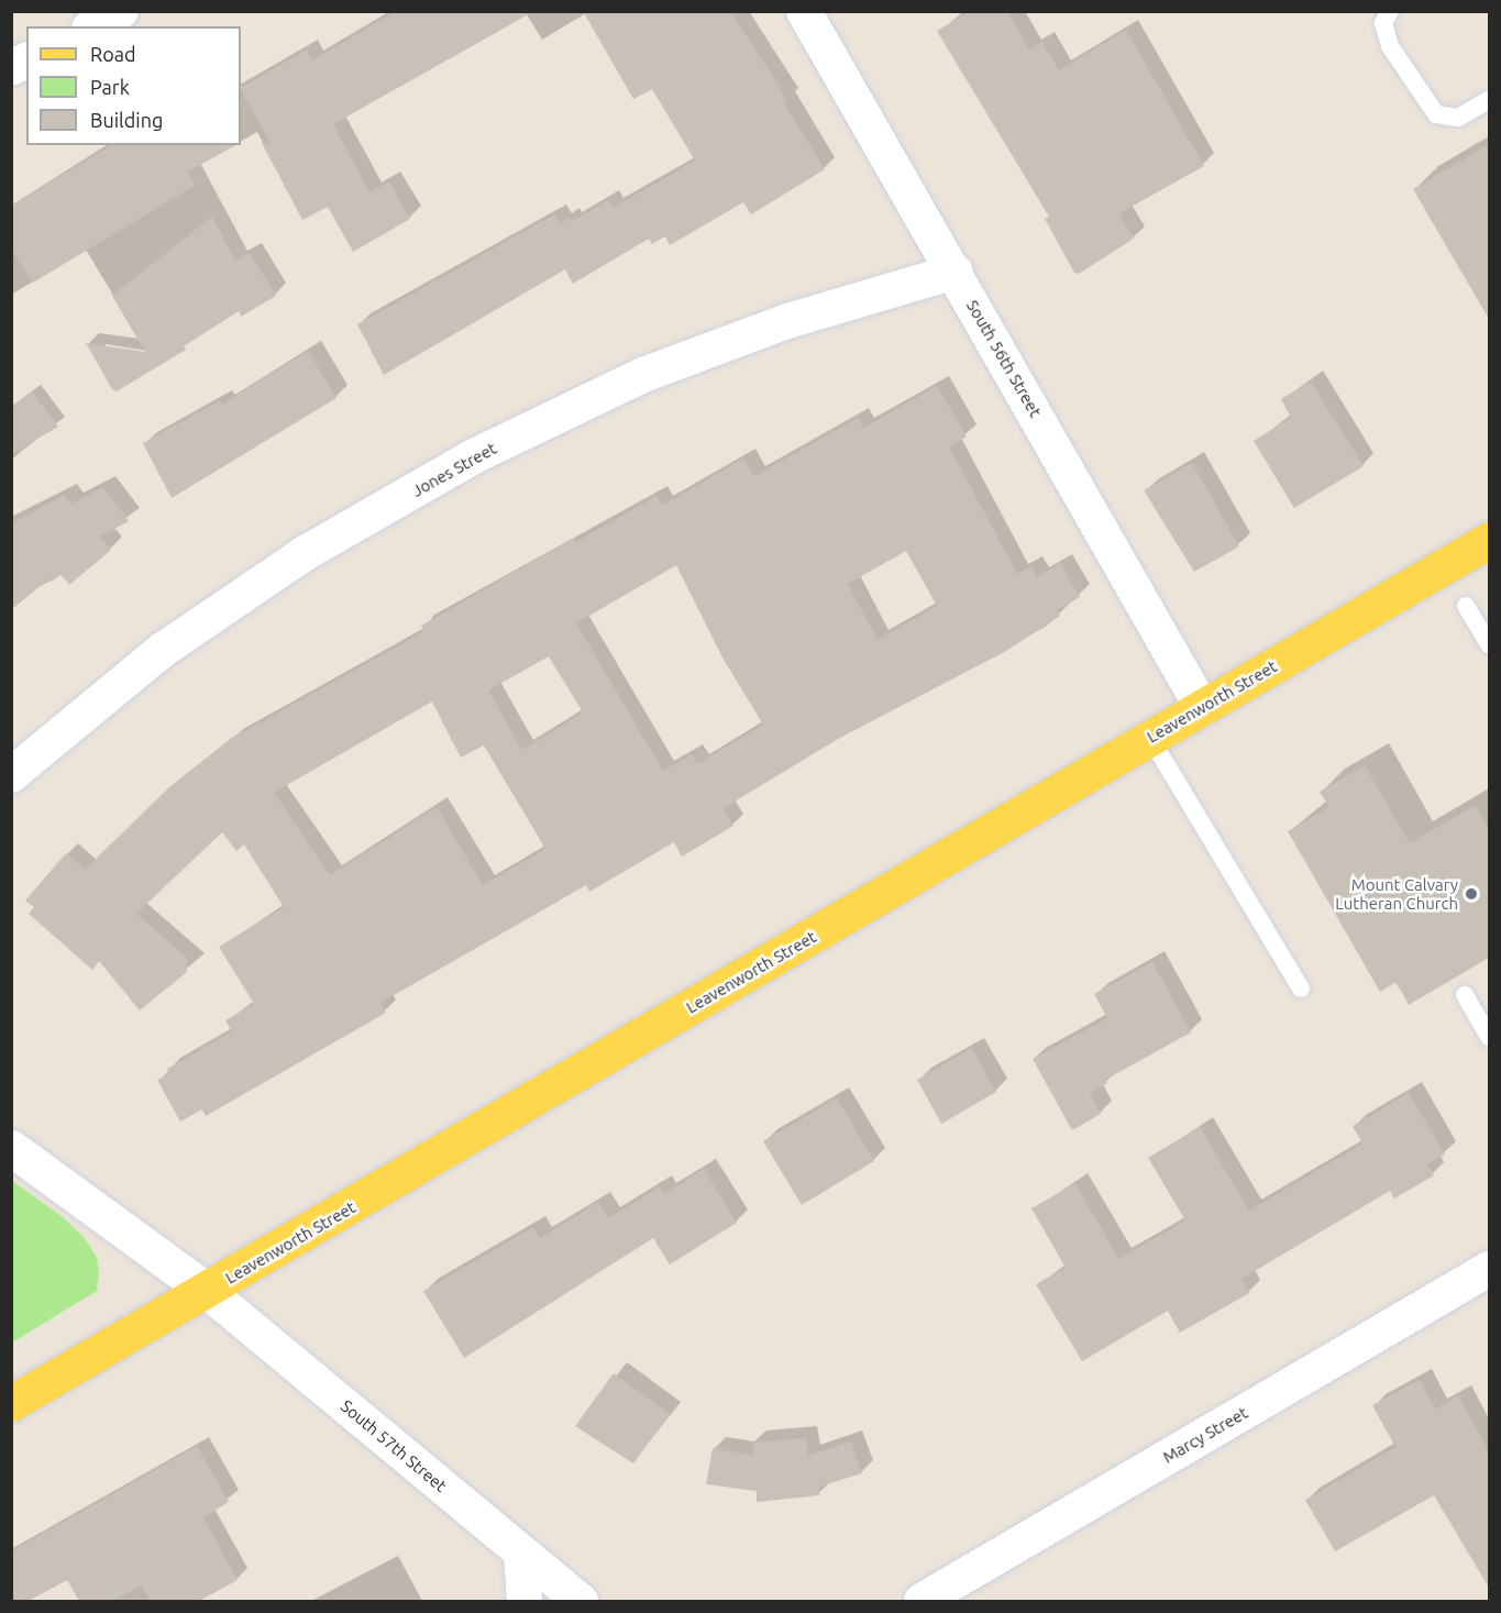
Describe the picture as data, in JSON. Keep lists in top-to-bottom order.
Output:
{
  "streets": {
    "main road": ["Leavenworth Street"],
    "street": [
      "South 56th Street",
      "Jones Street",
      "Marcy Street",
      "South 57th Street"
    ]
  },
  "crossings": [
    ["South 56th Street", "Jones Street"],
    ["South 56th Street", "Leavenworth Street"],
    ["Leavenworth Street", "South 57th Street"]
  ],
  "places": ["Mount Calvary Lutheran Church"],
  "legend": ["Road", "Park", "Building"]
}
